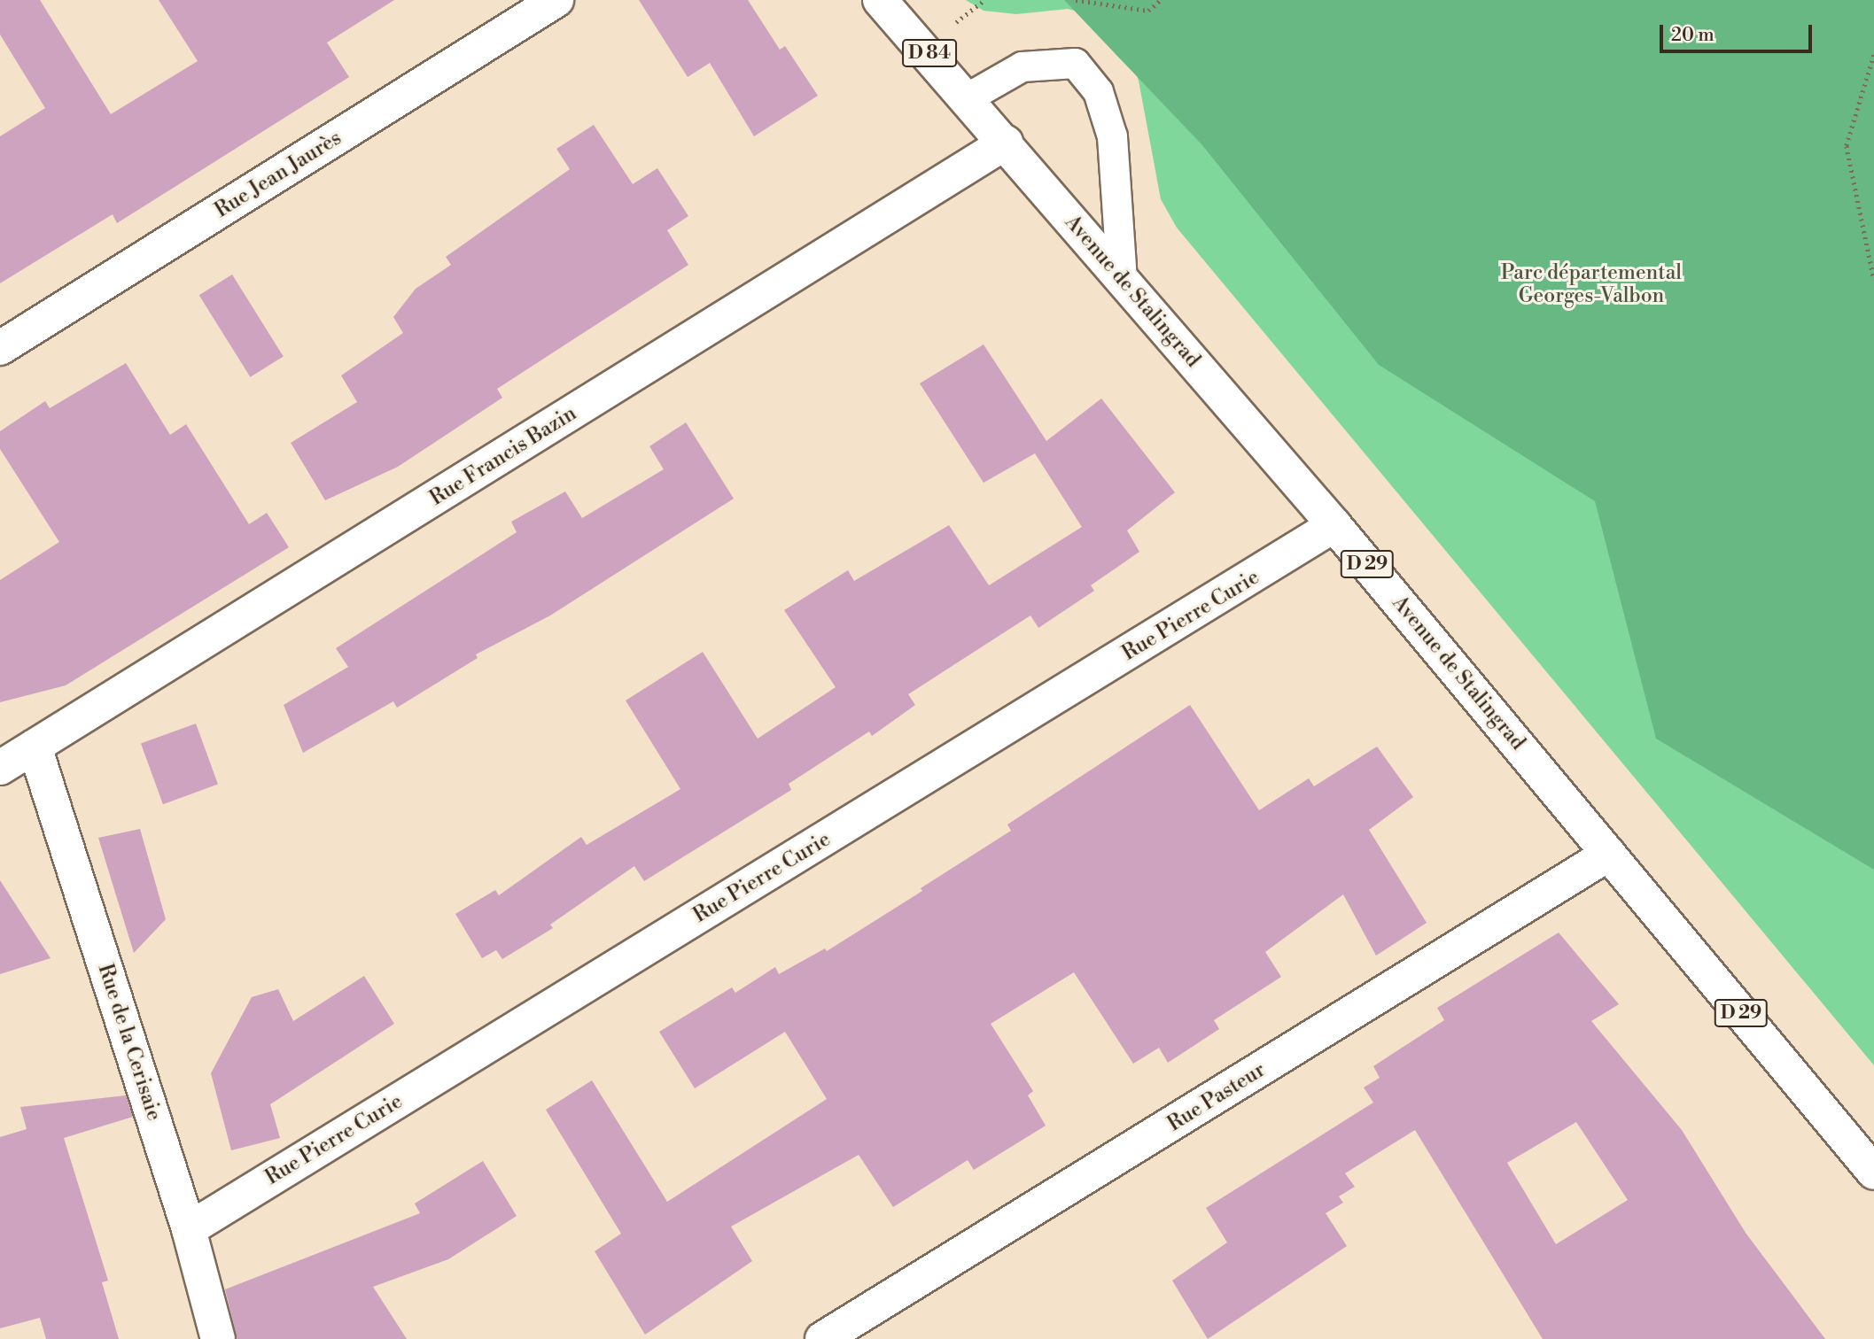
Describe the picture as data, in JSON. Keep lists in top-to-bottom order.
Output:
{
  "streets": {
    "street": [
      "D 84",
      "Rue Jean Jaurès",
      "Avenue de Stalingrad",
      "Rue Francis Bazin",
      "D 29",
      "Rue Pierre Curie",
      "Rue de la Cerisaie",
      "Rue Pasteur"
    ]
  },
  "crossings": [
    ["Avenue de Stalingrad", "Rue Francis Bazin"],
    ["Avenue de Stalingrad", "Rue Pierre Curie"],
    ["Avenue de Stalingrad", "Rue Pasteur"],
    ["Rue Francis Bazin", "Rue de la Cerisaie"],
    ["Rue Pierre Curie", "Rue de la Cerisaie"]
  ],
  "parks": ["Parc départemental Georges-Valbon"],
  "scale_bar": "20 m"
}
